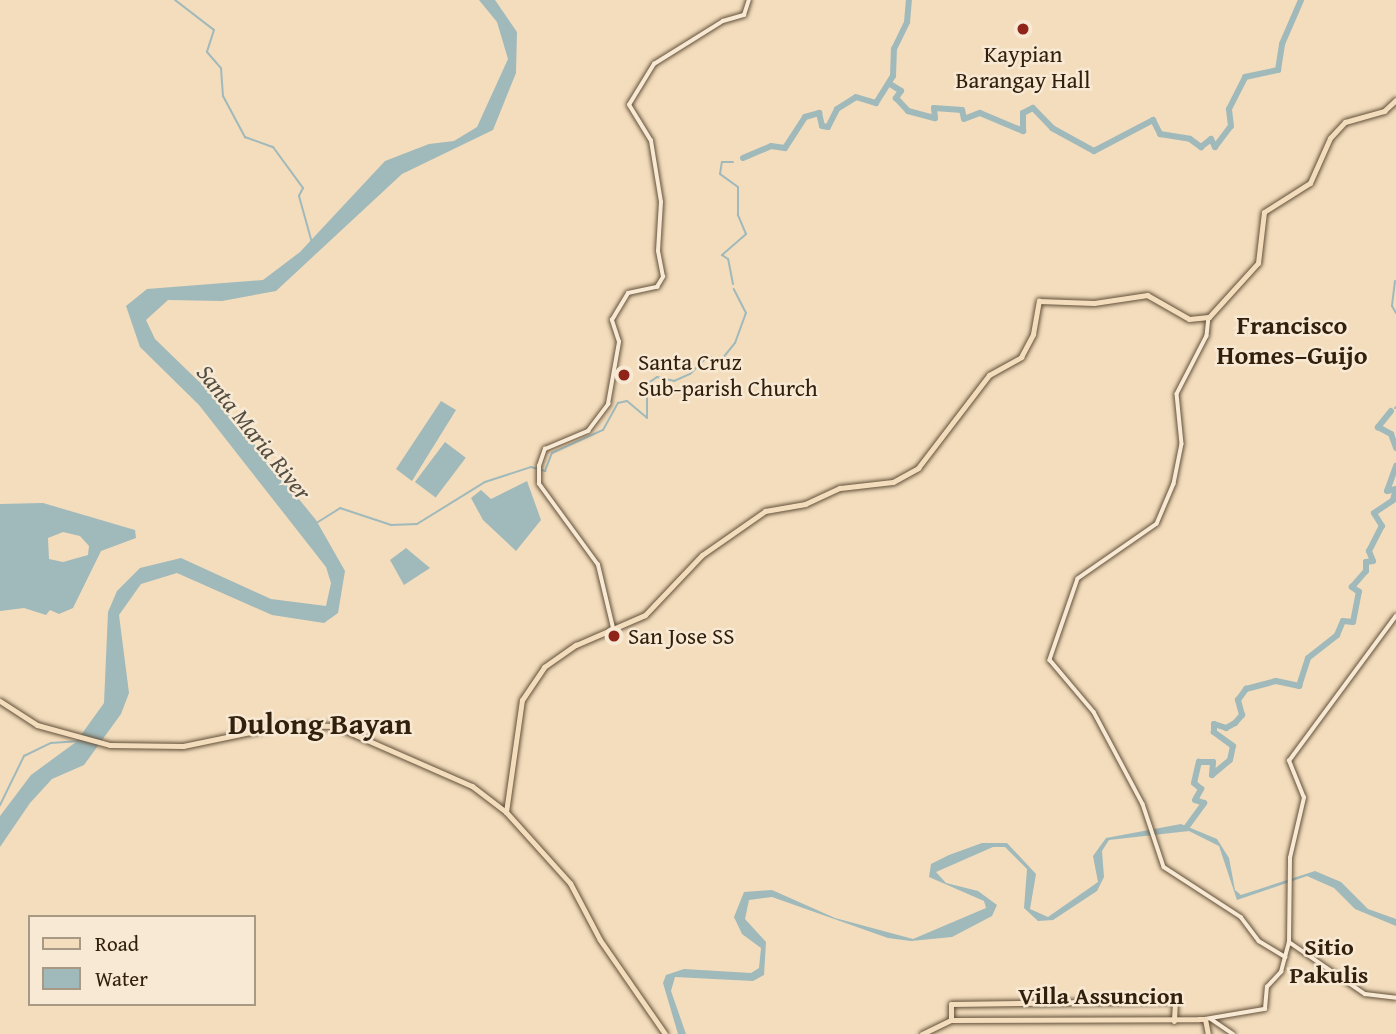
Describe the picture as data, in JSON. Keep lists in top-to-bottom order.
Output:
{
  "districts": [
    "Francisco Homes–Guijo",
    "Dulong Bayan",
    "Sitio Pakulis",
    "Villa Assuncion"
  ],
  "water": ["Santa Maria River"],
  "places": ["Kaypian Barangay Hall", "Santa Cruz Sub-parish Church", "San Jose SS"],
  "legend": ["Road", "Water"]
}
